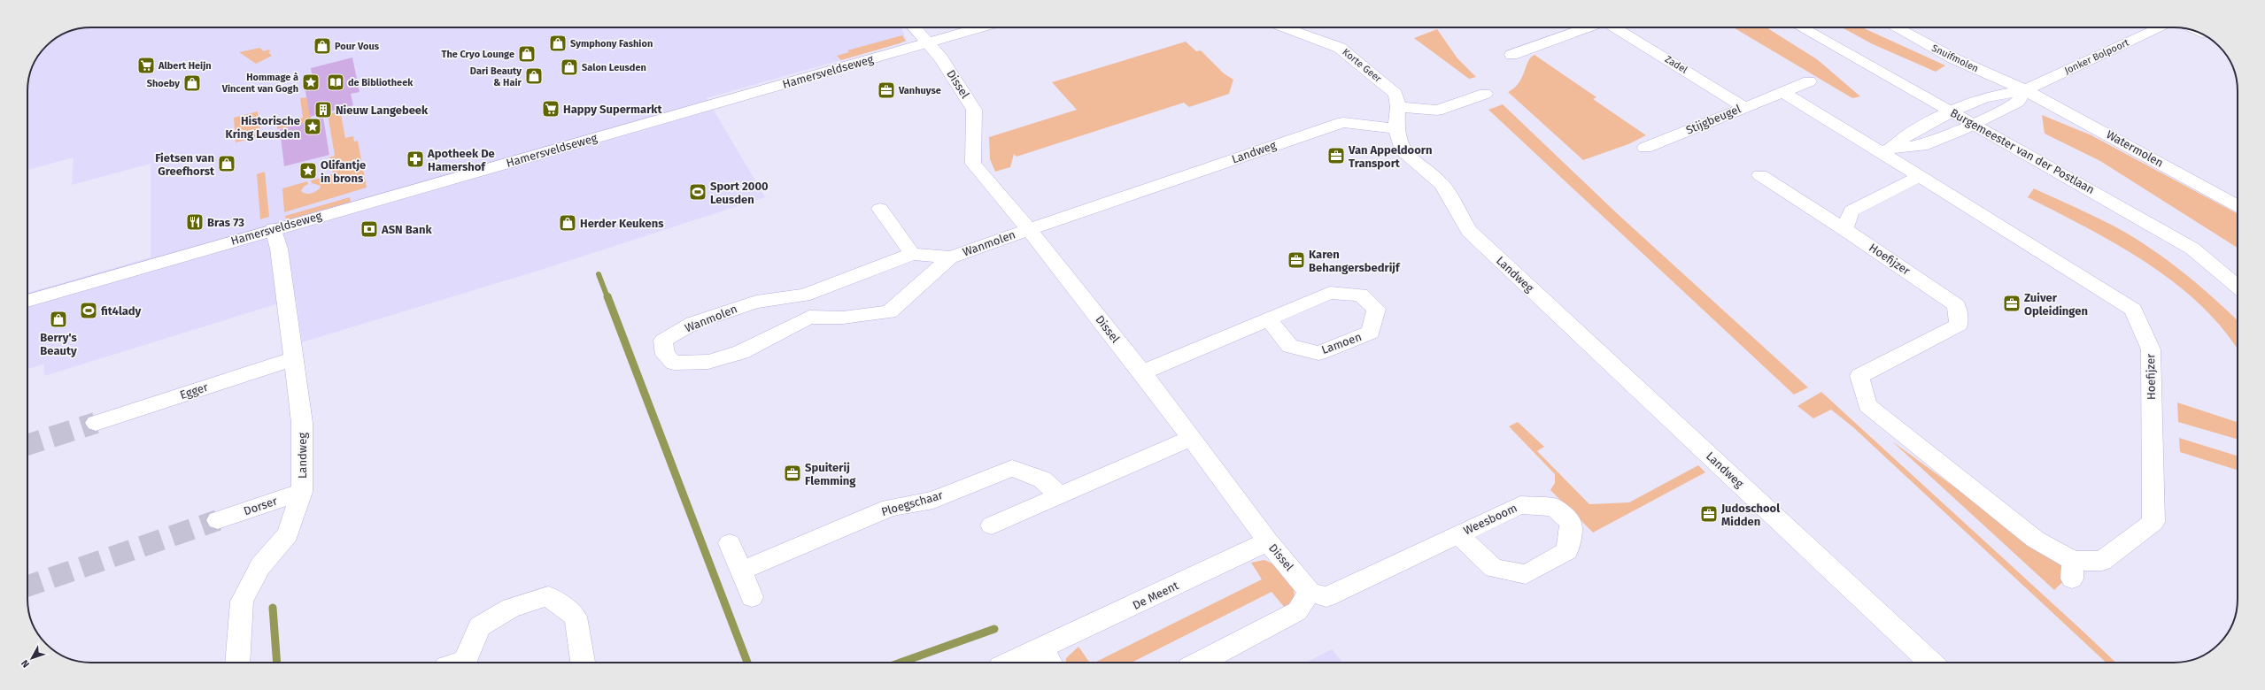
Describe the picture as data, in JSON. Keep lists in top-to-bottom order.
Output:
{
  "streets": {
    "street": [
      "Jonker Bolpoort",
      "Snuifmolen",
      "Zadel",
      "Korte Geer",
      "Hamersveldseweg",
      "Dissel",
      "Stijgbeugel",
      "Watermolen",
      "Burgemeester van der Postlaan",
      "Landweg",
      "Wanmolen",
      "Hoefijzer",
      "Lamoen",
      "Egger",
      "Ploegschaar",
      "Dorser",
      "Weesboom",
      "De Meent"
    ]
  },
  "crossings": [
    ["Jonker Bolpoort", "Snuifmolen"],
    ["Jonker Bolpoort", "Watermolen"],
    ["Jonker Bolpoort", "Burgemeester van der Postlaan"],
    ["Snuifmolen", "Watermolen"],
    ["Zadel", "Stijgbeugel"],
    ["Korte Geer", "Landweg"],
    ["Hamersveldseweg", "Dissel"],
    ["Hamersveldseweg", "Landweg"],
    ["Dissel", "Landweg"],
    ["Dissel", "Wanmolen"],
    ["Dissel", "Lamoen"],
    ["Dissel", "Weesboom"],
    ["Dissel", "De Meent"],
    ["Landweg", "Wanmolen"],
    ["Landweg", "Egger"],
    ["Landweg", "Dorser"]
  ],
  "places": {
    "shop": [
      "Symphony Fashion",
      "Pour Vous",
      "The Cryo Lounge",
      "Salon Leusden",
      "Dari Beauty & Hair",
      "Shoeby",
      "Fietsen van Greefhorst",
      "Herder Keukens",
      "Berry's Beauty"
    ],
    "supermarket": ["Albert Heijn", "Happy Supermarkt"],
    "place": ["Hommage à Vincent van Gogh", "Historische Kring Leusden", "Olifantje in brons"],
    "library": ["de Bibliotheek"],
    "office": [
      "Vanhuyse",
      "Van Appeldoorn Transport",
      "Karen Behangersbedrijf",
      "Zuiver Opleidingen",
      "Spuiterij Flemming",
      "Judoschool Midden"
    ],
    "building": ["Nieuw Langebeek"],
    "pharmacy": ["Apotheek De Hamershof"],
    "sports": ["Sport 2000 Leusden", "fit4lady"],
    "restaurant": ["Bras 73"],
    "bank": ["ASN Bank"]
  },
  "north": "bottom left"
}
